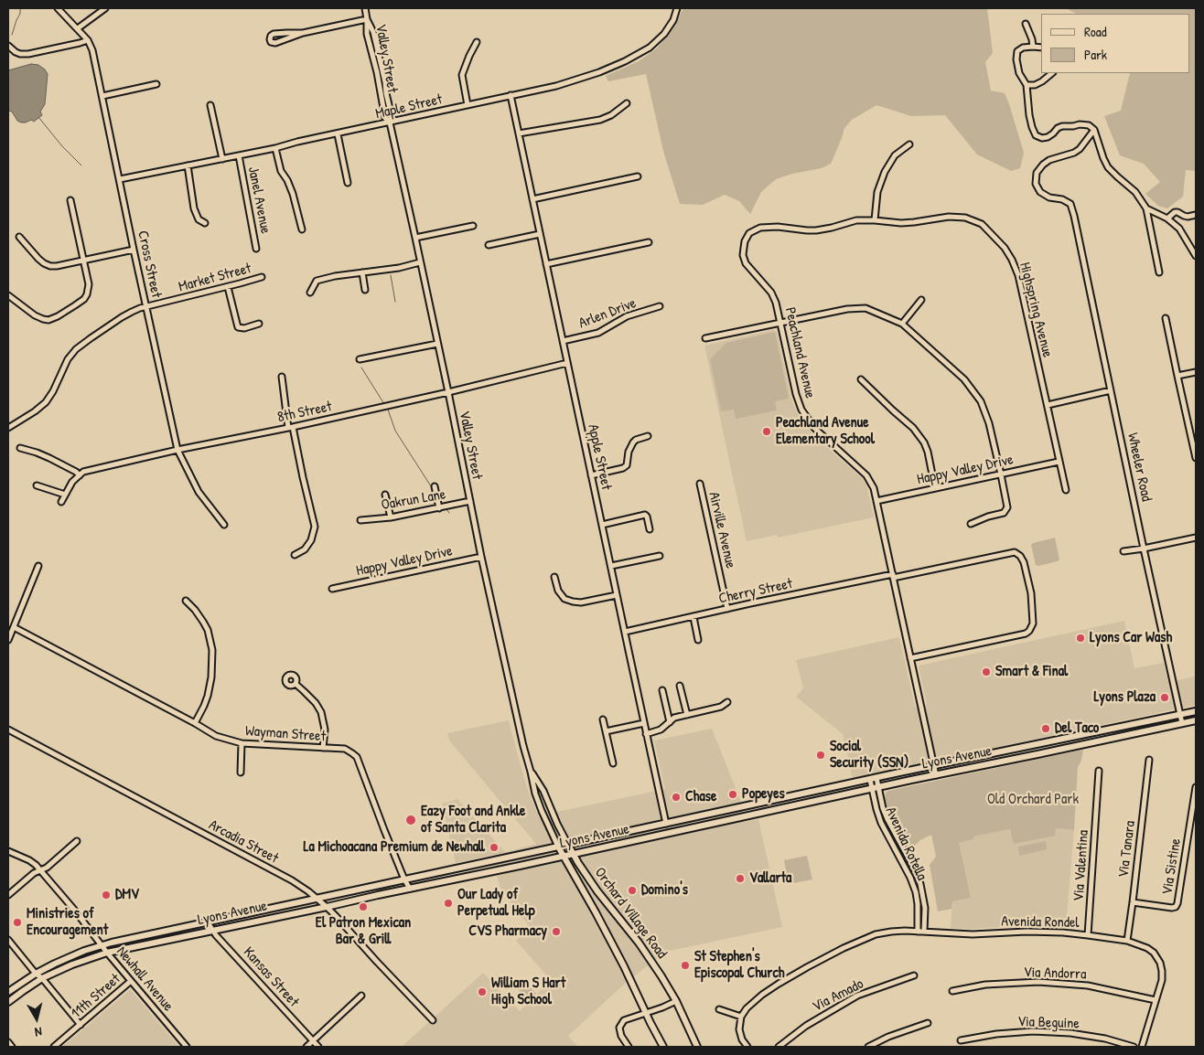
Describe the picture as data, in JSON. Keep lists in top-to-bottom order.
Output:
{
  "streets": {
    "main road": ["Lyons Avenue", "Orchard Village Road"],
    "street": [
      "Valley Street",
      "Maple Street",
      "Janel Avenue",
      "Cross Street",
      "Market Street",
      "Highspring Avenue",
      "Arlen Drive",
      "Peachland Avenue",
      "8th Street",
      "Apple Street",
      "Wheeler Road",
      "Happy Valley Drive",
      "Oakrun Lane",
      "Airville Avenue",
      "Cherry Street",
      "Wayman Street",
      "Arcadia Street",
      "Avenida Rotella",
      "Via Tanara",
      "Via Valentina",
      "Via Sistine",
      "Avenida Rondel",
      "Via Andorra",
      "Kansas Street",
      "Newhall Avenue",
      "Via Amado",
      "11th Street",
      "Via Beguine"
    ]
  },
  "crossings": [
    ["Valley Street", "Maple Street"],
    ["Valley Street", "8th Street"],
    ["Valley Street", "Happy Valley Drive"],
    ["Valley Street", "Oakrun Lane"],
    ["Valley Street", "Lyons Avenue"],
    ["Valley Street", "Orchard Village Road"],
    ["Maple Street", "Janel Avenue"],
    ["Maple Street", "Cross Street"],
    ["Maple Street", "Apple Street"],
    ["Cross Street", "Market Street"],
    ["Cross Street", "8th Street"],
    ["Highspring Avenue", "Peachland Avenue"],
    ["Highspring Avenue", "Happy Valley Drive"],
    ["Arlen Drive", "Apple Street"],
    ["Peachland Avenue", "Happy Valley Drive"],
    ["Peachland Avenue", "Cherry Street"],
    ["Peachland Avenue", "Lyons Avenue"],
    ["8th Street", "Apple Street"],
    ["Apple Street", "Cherry Street"],
    ["Apple Street", "Lyons Avenue"],
    ["Wheeler Road", "Lyons Avenue"],
    ["Airville Avenue", "Cherry Street"],
    ["Wayman Street", "Lyons Avenue"],
    ["Lyons Avenue", "Arcadia Street"],
    ["Lyons Avenue", "Avenida Rotella"],
    ["Lyons Avenue", "Orchard Village Road"],
    ["Lyons Avenue", "Kansas Street"],
    ["Lyons Avenue", "Newhall Avenue"],
    ["Avenida Rotella", "Avenida Rondel"],
    ["Via Tanara", "Via Sistine"],
    ["Via Tanara", "Avenida Rondel"],
    ["Via Valentina", "Avenida Rondel"],
    ["Avenida Rondel", "Via Andorra"],
    ["Newhall Avenue", "11th Street"]
  ],
  "parks": ["Old Orchard Park"],
  "places": [
    "Peachland Avenue Elementary School",
    "Lyons Car Wash",
    "Smart & Final",
    "Lyons Plaza",
    "Del Taco",
    "Social Security (SSN)",
    "Popeyes",
    "Chase",
    "Eazy Foot and Ankle of Santa Clarita",
    "La Michoacana Premium de Newhall",
    "Vallarta",
    "Domino's",
    "DMV",
    "Our Lady of Perpetual Help",
    "El Patron Mexican Bar & Grill",
    "Ministries of Encouragement",
    "CVS Pharmacy",
    "St Stephen's Episcopal Church",
    "William S Hart High School"
  ],
  "legend": ["Road", "Park"],
  "north": "bottom"
}
